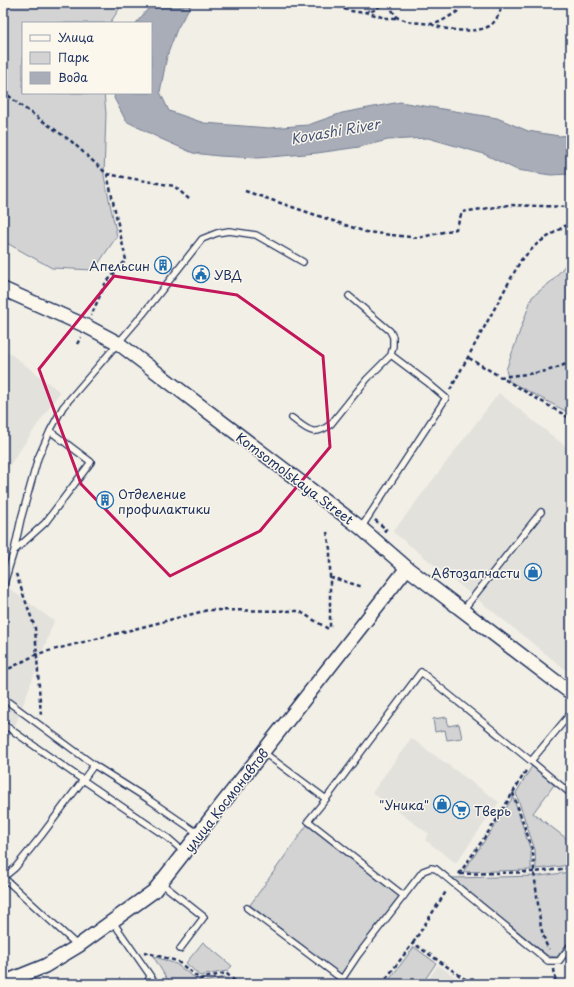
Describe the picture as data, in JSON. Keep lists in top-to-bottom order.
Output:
{
  "streets": {
    "street": ["Komsomolskaya Street", "улица Космонавтов"]
  },
  "crossings": [
    ["Komsomolskaya Street", "улица Космонавтов"]
  ],
  "water": ["Kovashi River"],
  "places": {
    "building": ["Апельсин", "Отделение профилактики"],
    "public building": ["УВД"],
    "shop": ["Автозапчасти", "\"Уника\""],
    "supermarket": ["Тверь"]
  },
  "legend": ["Улица", "Парк", "Вода"]
}
